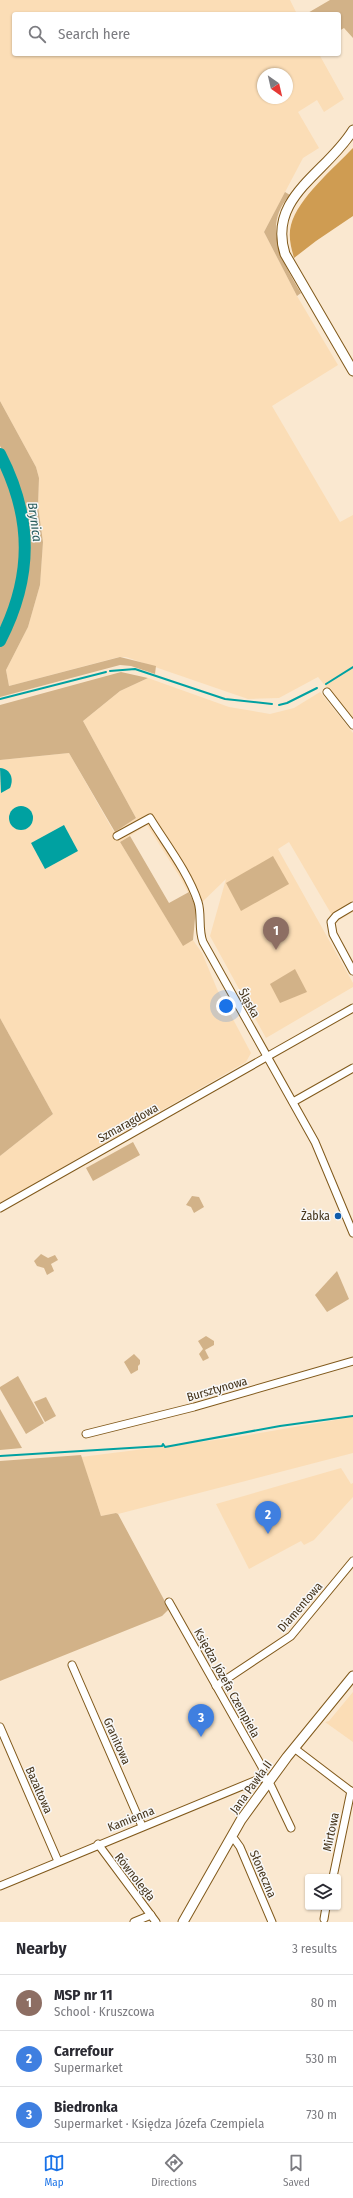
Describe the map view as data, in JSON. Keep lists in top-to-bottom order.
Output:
{
  "streets": {
    "street": [
      "Śląska",
      "Szmaragdowa",
      "Bursztynowa",
      "Diamentowa",
      "Księdza Józefa Czempiela",
      "Granitowa",
      "Jana Pawła II",
      "Bazaltowa",
      "Kamienna",
      "Mirtowa",
      "Słoneczna",
      "Równoległa"
    ]
  },
  "crossings": [
    ["Śląska", "Szmaragdowa"],
    ["Diamentowa", "Księdza Józefa Czempiela"],
    ["Księdza Józefa Czempiela", "Jana Pawła II"],
    ["Księdza Józefa Czempiela", "Kamienna"],
    ["Granitowa", "Kamienna"],
    ["Jana Pawła II", "Kamienna"],
    ["Jana Pawła II", "Słoneczna"],
    ["Bazaltowa", "Kamienna"],
    ["Kamienna", "Równoległa"]
  ],
  "water": ["Brynica"],
  "places": ["Żabka"],
  "north": "bottom right",
  "page": {
    "search": "Search here",
    "pins": ["1", "2", "3"],
    "heading": ["Nearby", "3 results"],
    "list": [
      {
        "mark": "1",
        "name": "MSP nr 11",
        "note": "School · Kruszcowa",
        "value": "80 m"
      },
      {
        "mark": "2",
        "name": "Carrefour",
        "note": "Supermarket",
        "value": "530 m"
      },
      {
        "mark": "3",
        "name": "Biedronka",
        "note": "Supermarket · Księdza Józefa Czempiela",
        "value": "730 m"
      }
    ],
    "nav": ["Map", "Directions", "Saved"]
  }
}
